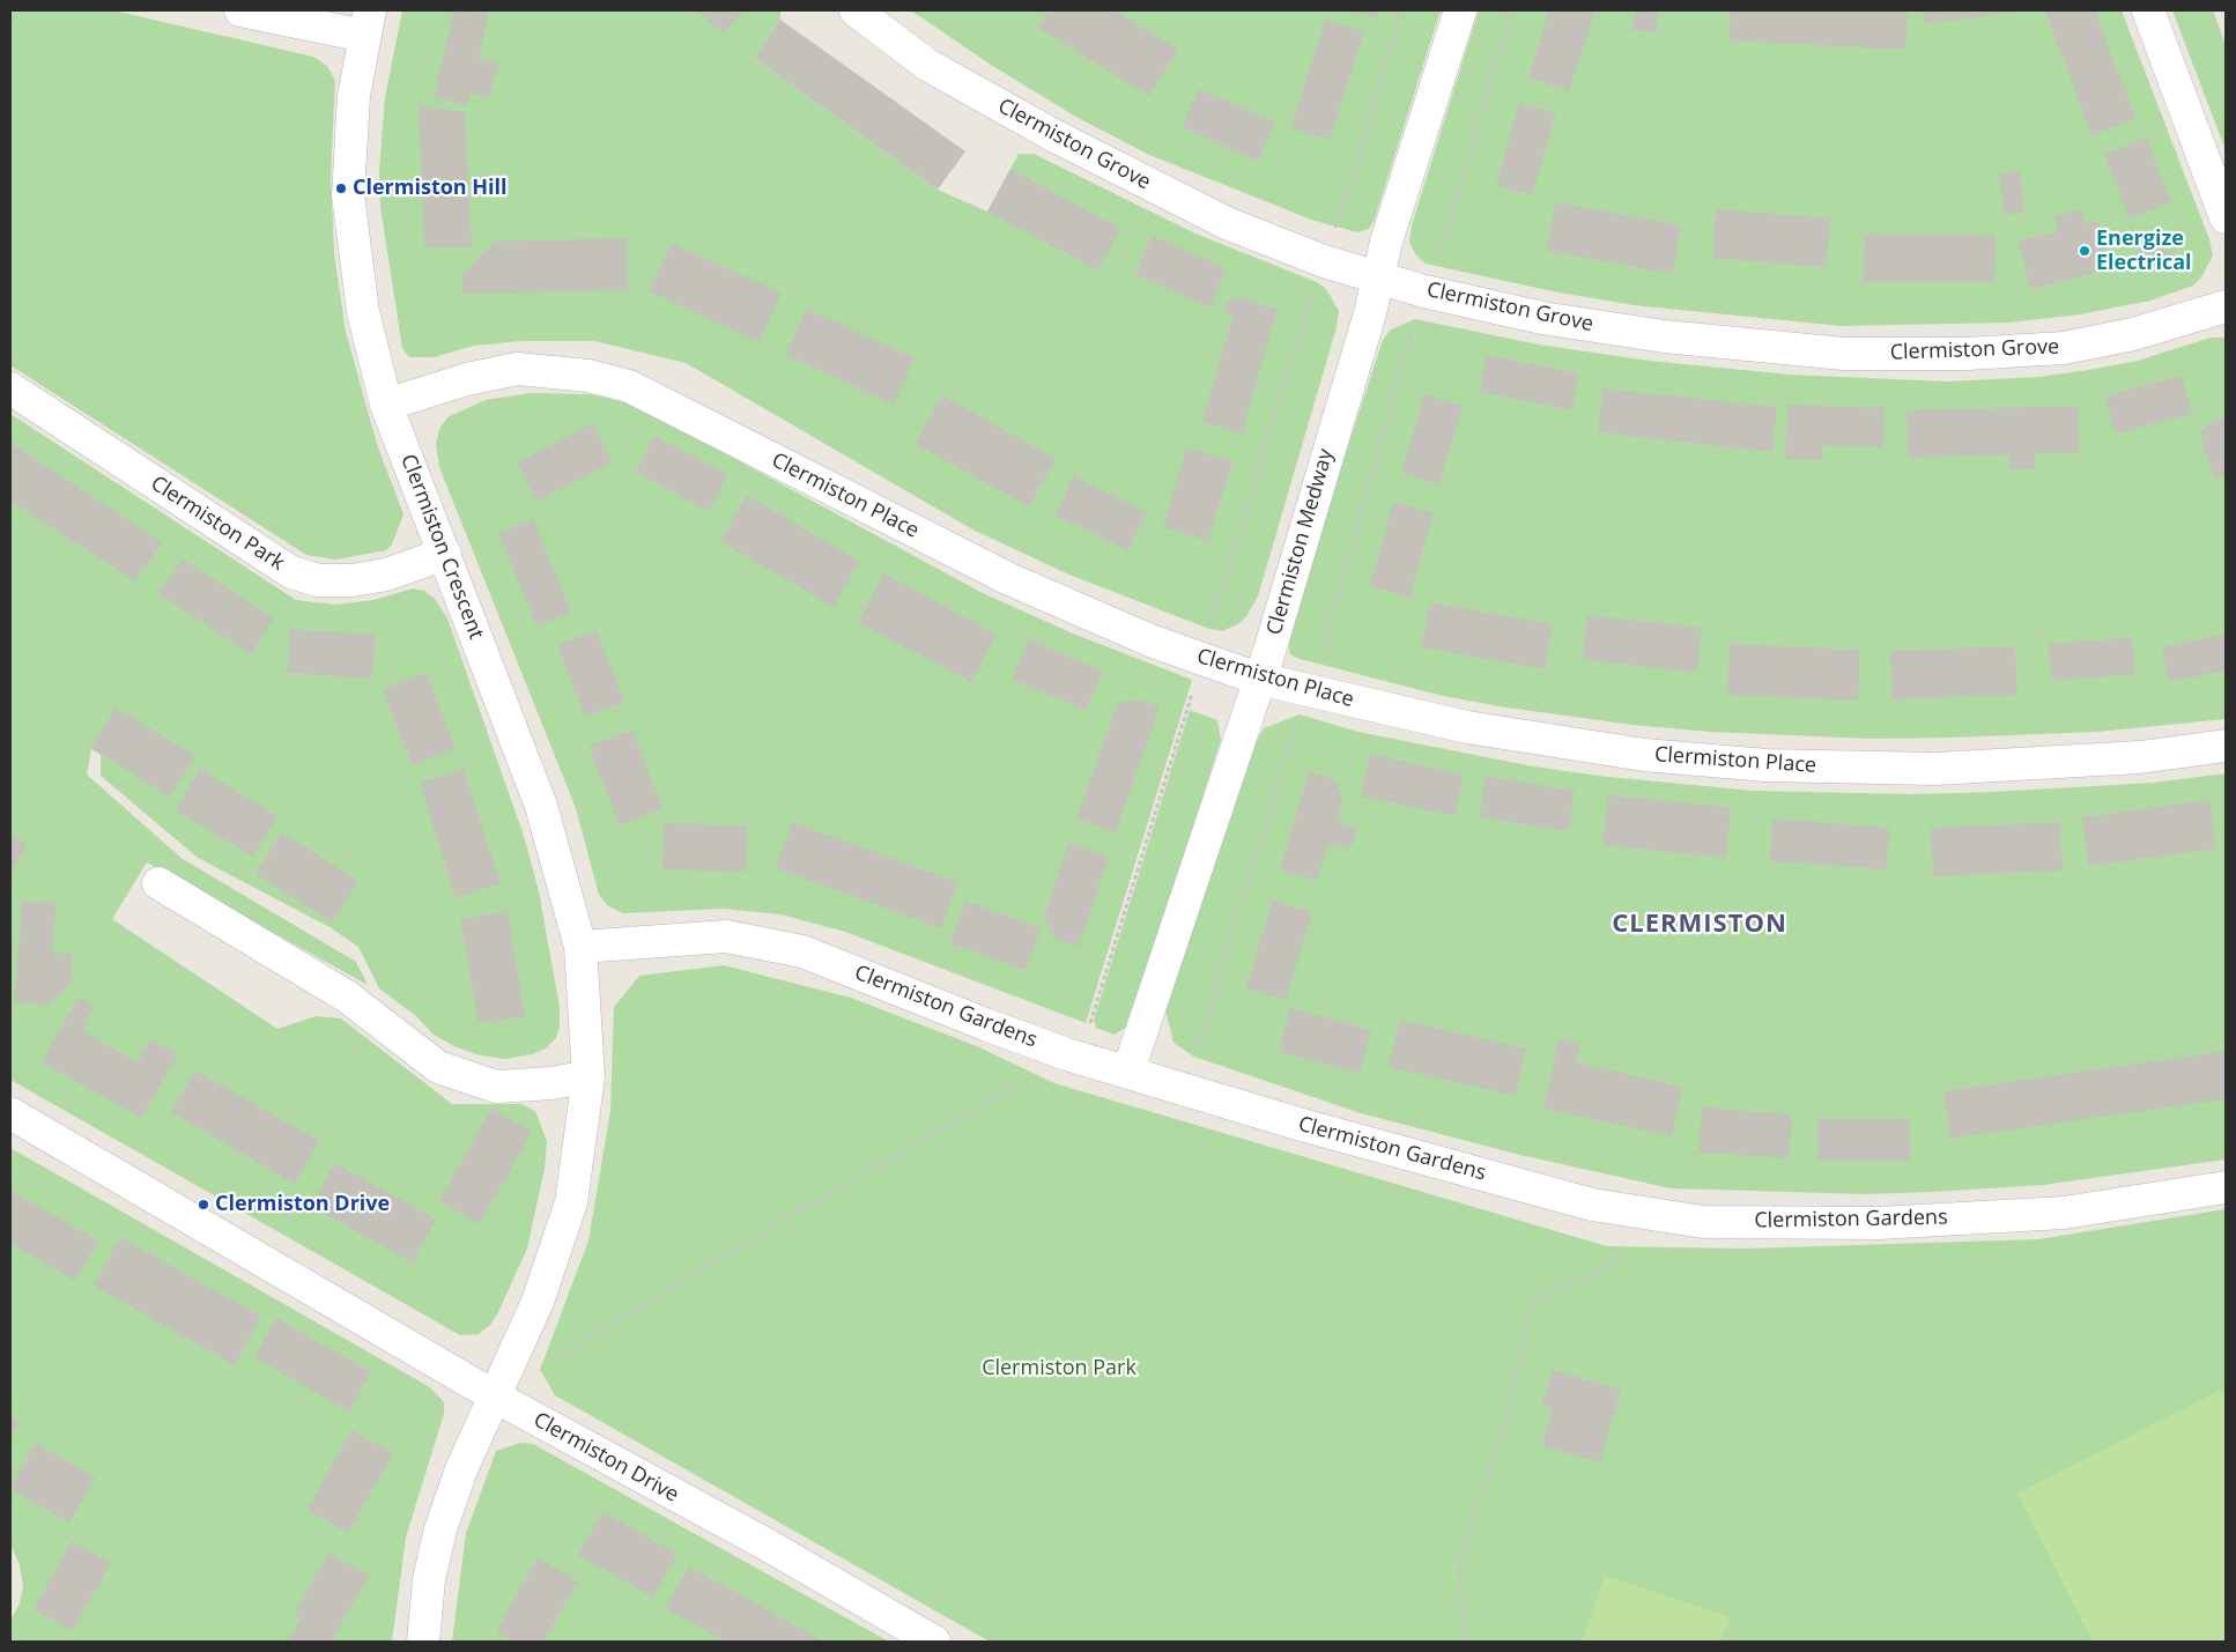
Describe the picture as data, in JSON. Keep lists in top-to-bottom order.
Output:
{
  "streets": {
    "street": [
      "Clermiston Grove",
      "Clermiston Place",
      "Clermiston Park",
      "Clermiston Medway",
      "Clermiston Crescent",
      "Clermiston Gardens",
      "Clermiston Drive"
    ]
  },
  "crossings": [
    ["Clermiston Grove", "Clermiston Medway"],
    ["Clermiston Place", "Clermiston Medway"],
    ["Clermiston Place", "Clermiston Crescent"],
    ["Clermiston Park", "Clermiston Crescent"],
    ["Clermiston Medway", "Clermiston Gardens"],
    ["Clermiston Crescent", "Clermiston Gardens"],
    ["Clermiston Crescent", "Clermiston Drive"]
  ],
  "districts": ["CLERMISTON"],
  "parks": ["Clermiston Park"],
  "places": ["Clermiston Hill", "Energize Electrical", "Clermiston Drive"]
}
